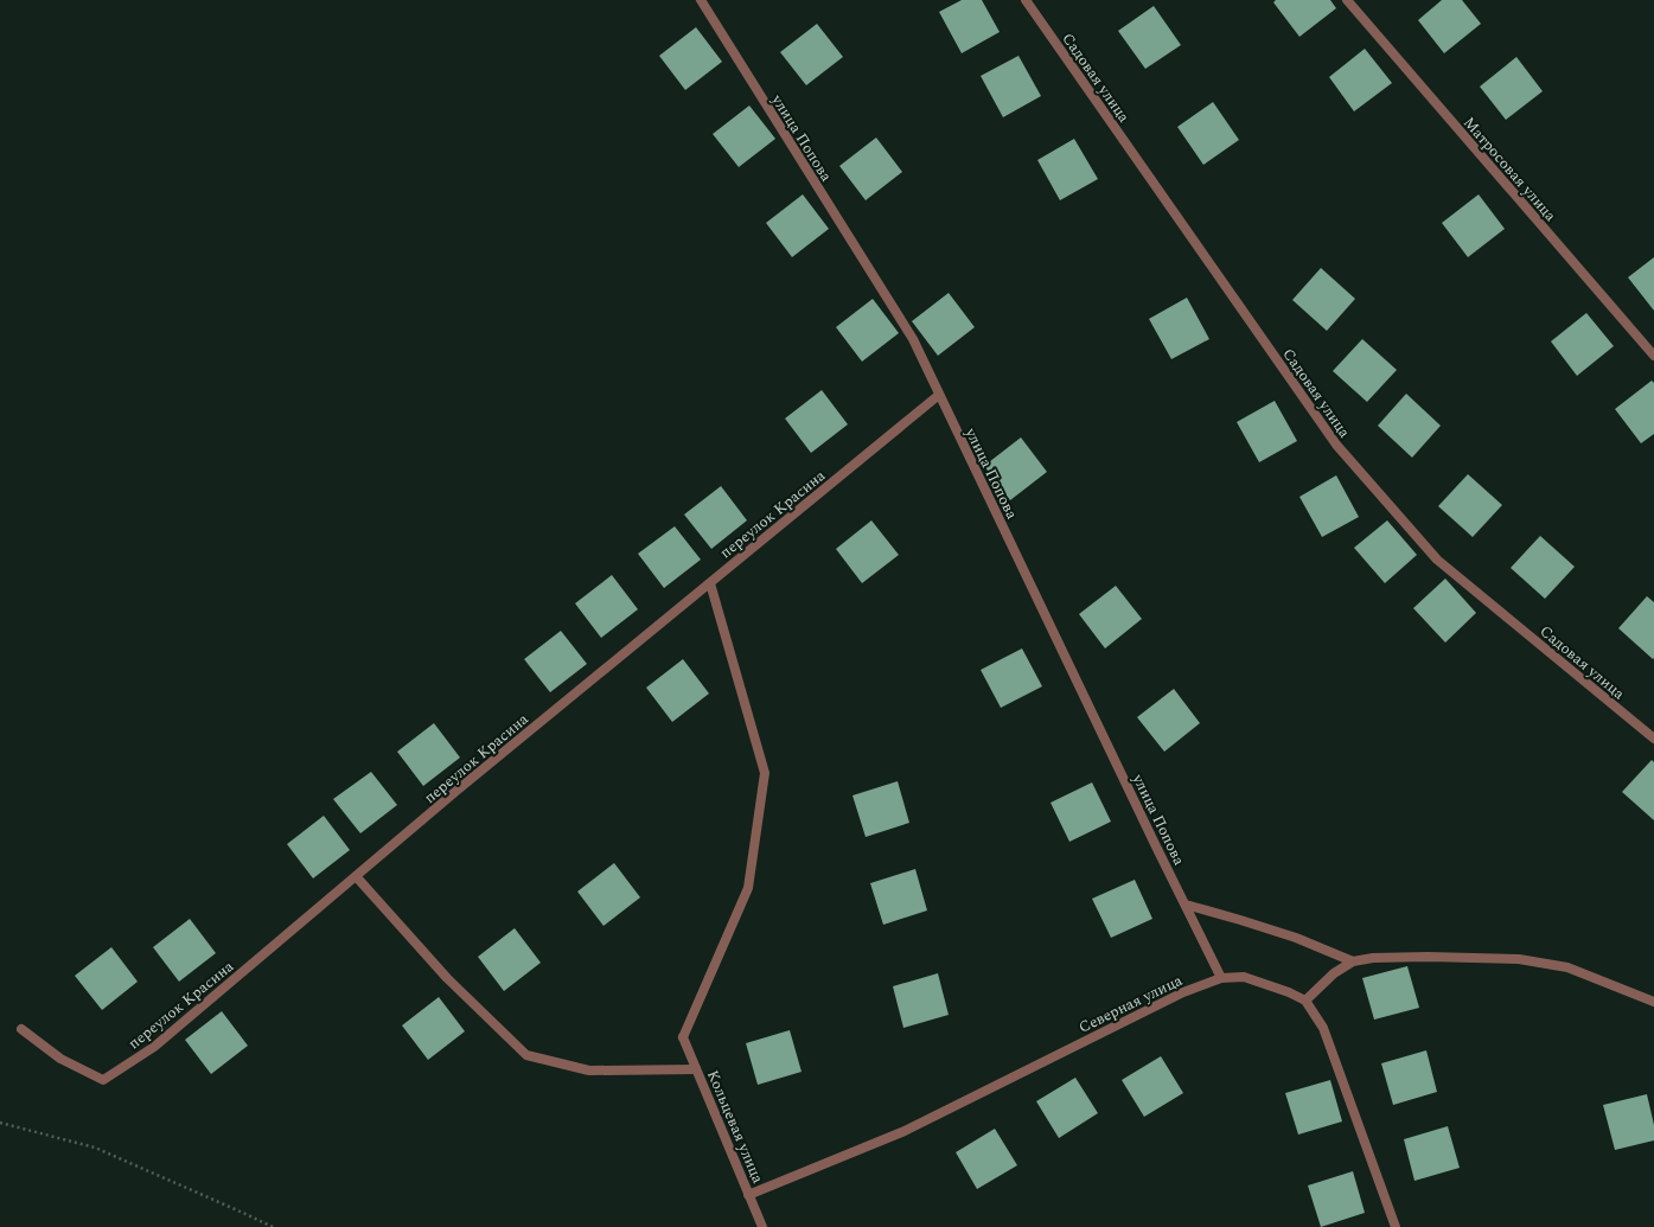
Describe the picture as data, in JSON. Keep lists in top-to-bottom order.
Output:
{
  "streets": {
    "street": [
      "Садовая улица",
      "улица Попова",
      "Матросовая улица",
      "переулок Красина",
      "Северная улица",
      "Кольцевая улица"
    ]
  },
  "crossings": [
    ["улица Попова", "переулок Красина"],
    ["улица Попова", "Северная улица"],
    ["переулок Красина", "Кольцевая улица"],
    ["Северная улица", "Кольцевая улица"]
  ]
}
